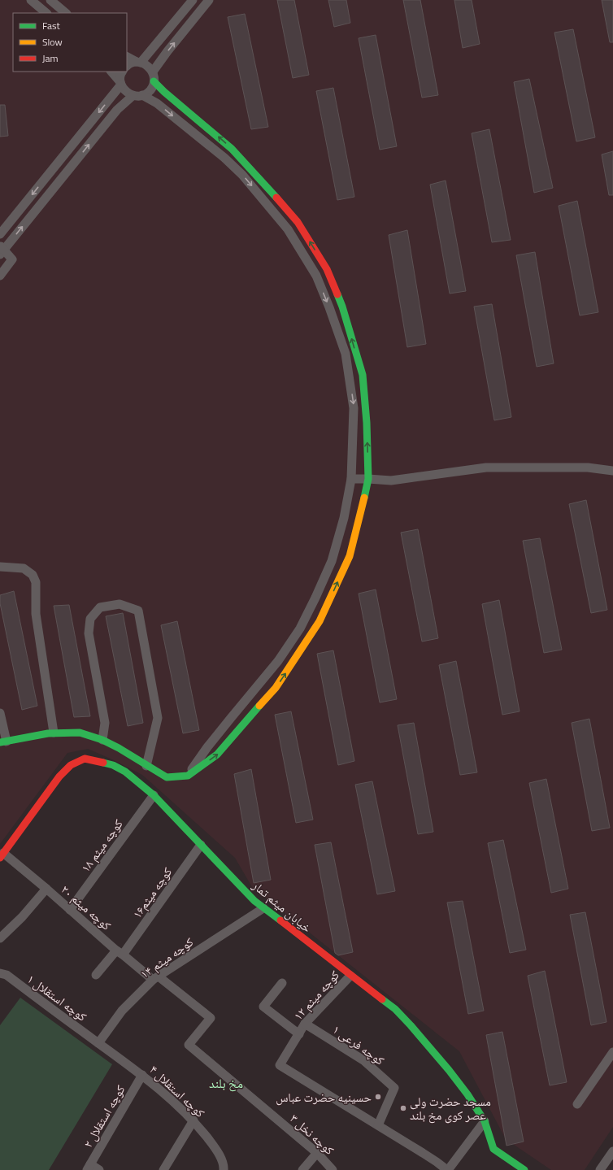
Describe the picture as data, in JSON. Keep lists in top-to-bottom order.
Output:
{
  "streets": {
    "street": [
      "کوچه میثم ۱۸",
      "کوچه میثم۱۶",
      "خیابان میثم تمار",
      "کوچه میثم ۲۰",
      "کوچه میثم ۱۴",
      "کوچه میثم ۱۲",
      "کوچه استقلال ۱",
      "کوچه فرعی ۱",
      "کوچه استقلال ۴",
      "کوچه استقلال ۲",
      "کوچه نخل ۳"
    ]
  },
  "crossings": [
    ["کوچه میثم ۱۸", "خیابان میثم تمار"],
    ["کوچه میثم ۱۸", "کوچه میثم ۲۰"],
    ["کوچه میثم۱۶", "خیابان میثم تمار"],
    ["کوچه میثم۱۶", "کوچه میثم ۲۰"],
    ["خیابان میثم تمار", "کوچه میثم ۲۰"],
    ["خیابان میثم تمار", "کوچه میثم ۱۴"],
    ["خیابان میثم تمار", "کوچه میثم ۱۲"],
    ["کوچه میثم ۲۰", "کوچه میثم ۱۴"],
    ["کوچه میثم ۲۰", "کوچه نخل ۳"],
    ["کوچه میثم ۱۴", "کوچه استقلال ۱"],
    ["کوچه میثم ۱۴", "کوچه استقلال ۴"],
    ["کوچه میثم ۱۴", "کوچه نخل ۳"],
    ["کوچه میثم ۱۲", "کوچه فرعی ۱"],
    ["کوچه استقلال ۱", "کوچه استقلال ۴"],
    ["کوچه استقلال ۴", "کوچه استقلال ۲"]
  ],
  "districts": ["مخ بلند"],
  "places": ["حسینیه حضرت عباس", "مسجد حضرت ولی عصر کوی مخ بلند"],
  "legend": ["Fast", "Slow", "Jam"]
}
